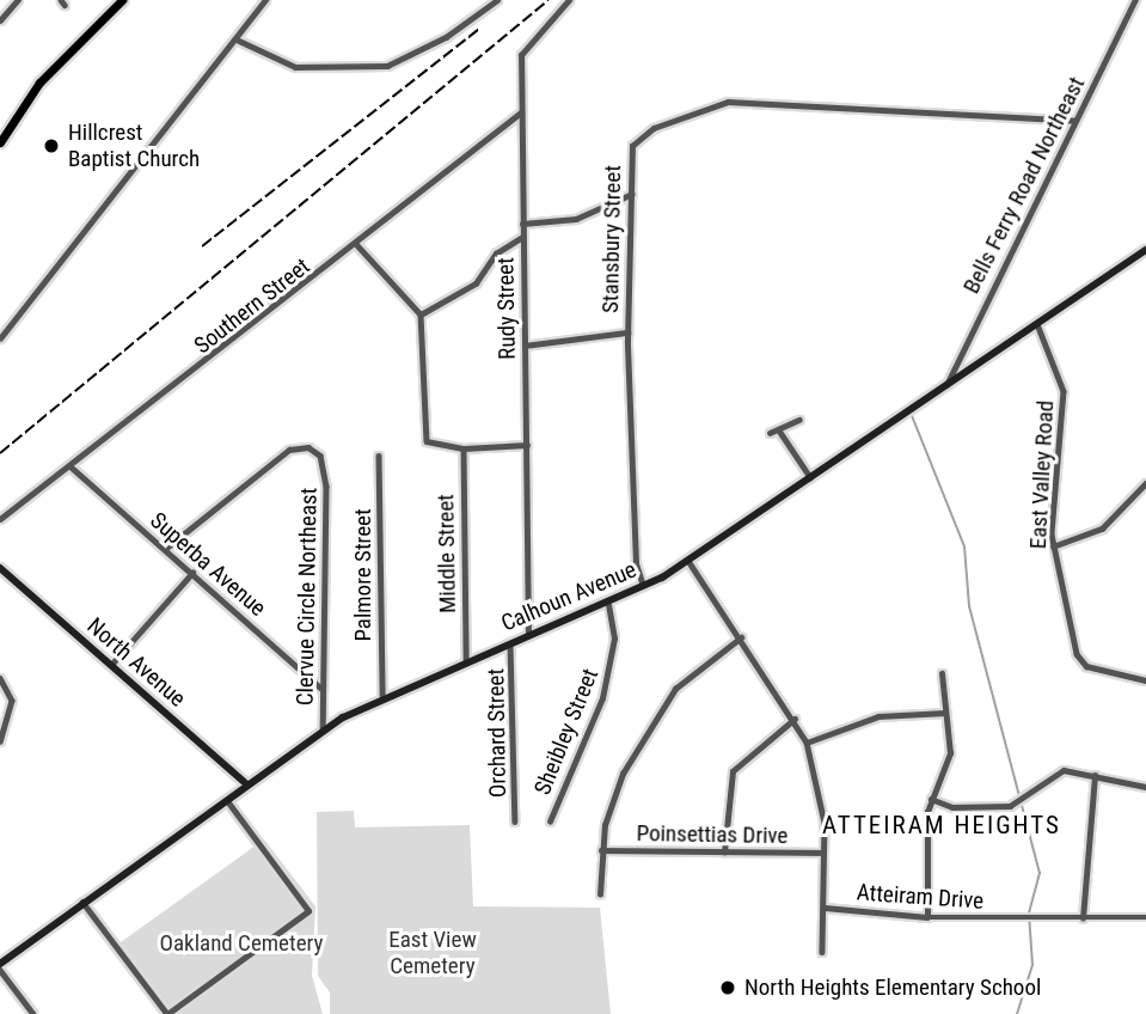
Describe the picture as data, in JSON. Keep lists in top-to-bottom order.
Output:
{
  "streets": {
    "street": [
      "Bells Ferry Road Northeast",
      "Stansbury Street",
      "Southern Street",
      "Rudy Street",
      "East Valley Road",
      "Middle Street",
      "Superba Avenue",
      "Palmore Street",
      "Clervue Circle Northeast",
      "Calhoun Avenue",
      "North Avenue",
      "Sheibley Street",
      "Orchard Street",
      "Poinsettias Drive",
      "Atteiram Drive"
    ]
  },
  "crossings": [
    ["Bells Ferry Road Northeast", "Stansbury Street"],
    ["Bells Ferry Road Northeast", "Calhoun Avenue"],
    ["Stansbury Street", "Calhoun Avenue"],
    ["Southern Street", "Rudy Street"],
    ["Southern Street", "Superba Avenue"],
    ["Rudy Street", "Calhoun Avenue"],
    ["East Valley Road", "Calhoun Avenue"],
    ["Middle Street", "Calhoun Avenue"],
    ["Superba Avenue", "Clervue Circle Northeast"],
    ["Palmore Street", "Calhoun Avenue"],
    ["Clervue Circle Northeast", "Calhoun Avenue"],
    ["Calhoun Avenue", "North Avenue"],
    ["Calhoun Avenue", "Sheibley Street"],
    ["Calhoun Avenue", "Orchard Street"],
    ["Calhoun Avenue", "Atteiram Drive"],
    ["Poinsettias Drive", "Atteiram Drive"]
  ],
  "districts": ["ATTEIRAM HEIGHTS"],
  "parks": ["East View Cemetery", "Oakland Cemetery"],
  "places": ["Hillcrest Baptist Church", "North Heights Elementary School"]
}
